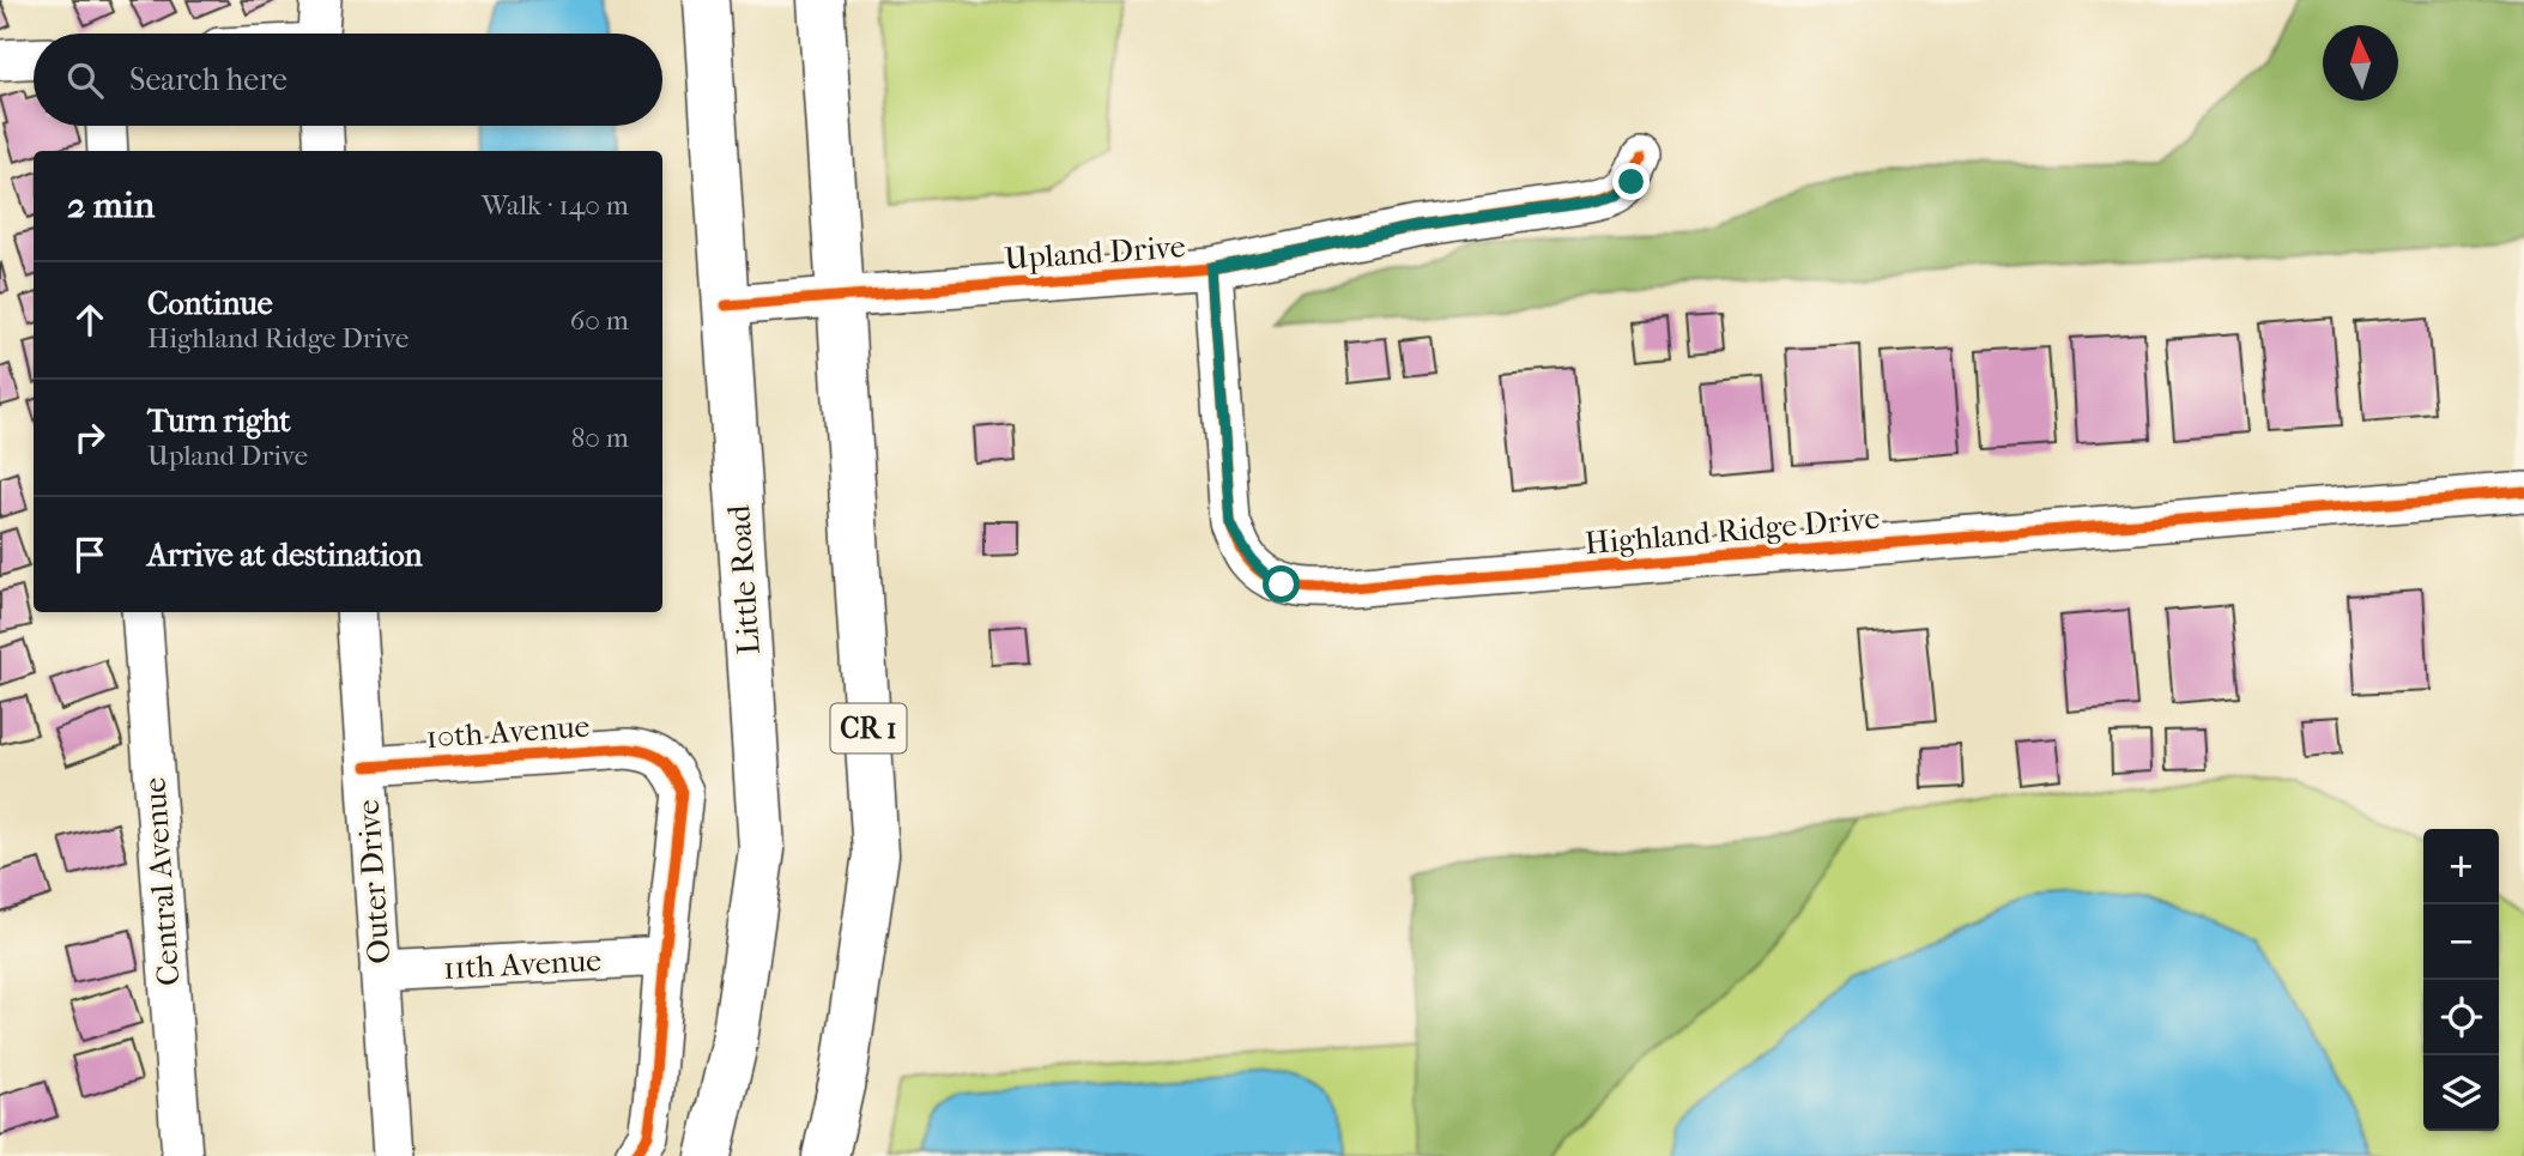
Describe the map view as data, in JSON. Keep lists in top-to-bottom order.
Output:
{
  "streets": {
    "main road": ["Little Road", "CR 1"],
    "street": [
      "Upland Drive",
      "Highland Ridge Drive",
      "10th Avenue",
      "Central Avenue",
      "Outer Drive",
      "11th Avenue"
    ]
  },
  "crossings": [
    ["Upland Drive", "Highland Ridge Drive"],
    ["Upland Drive", "Little Road"],
    ["Upland Drive", "CR 1"],
    ["10th Avenue", "Outer Drive"],
    ["10th Avenue", "11th Avenue"],
    ["Outer Drive", "11th Avenue"]
  ],
  "north": "top",
  "page": {
    "search": "Search here",
    "heading": ["2 min", "Walk · 140 m"],
    "list": [
      ["Continue", "Highland Ridge Drive", "60 m"],
      ["Turn right", "Upland Drive", "80 m"],
      "Arrive at destination"
    ],
    "map_buttons": ["+", "−"]
  }
}
